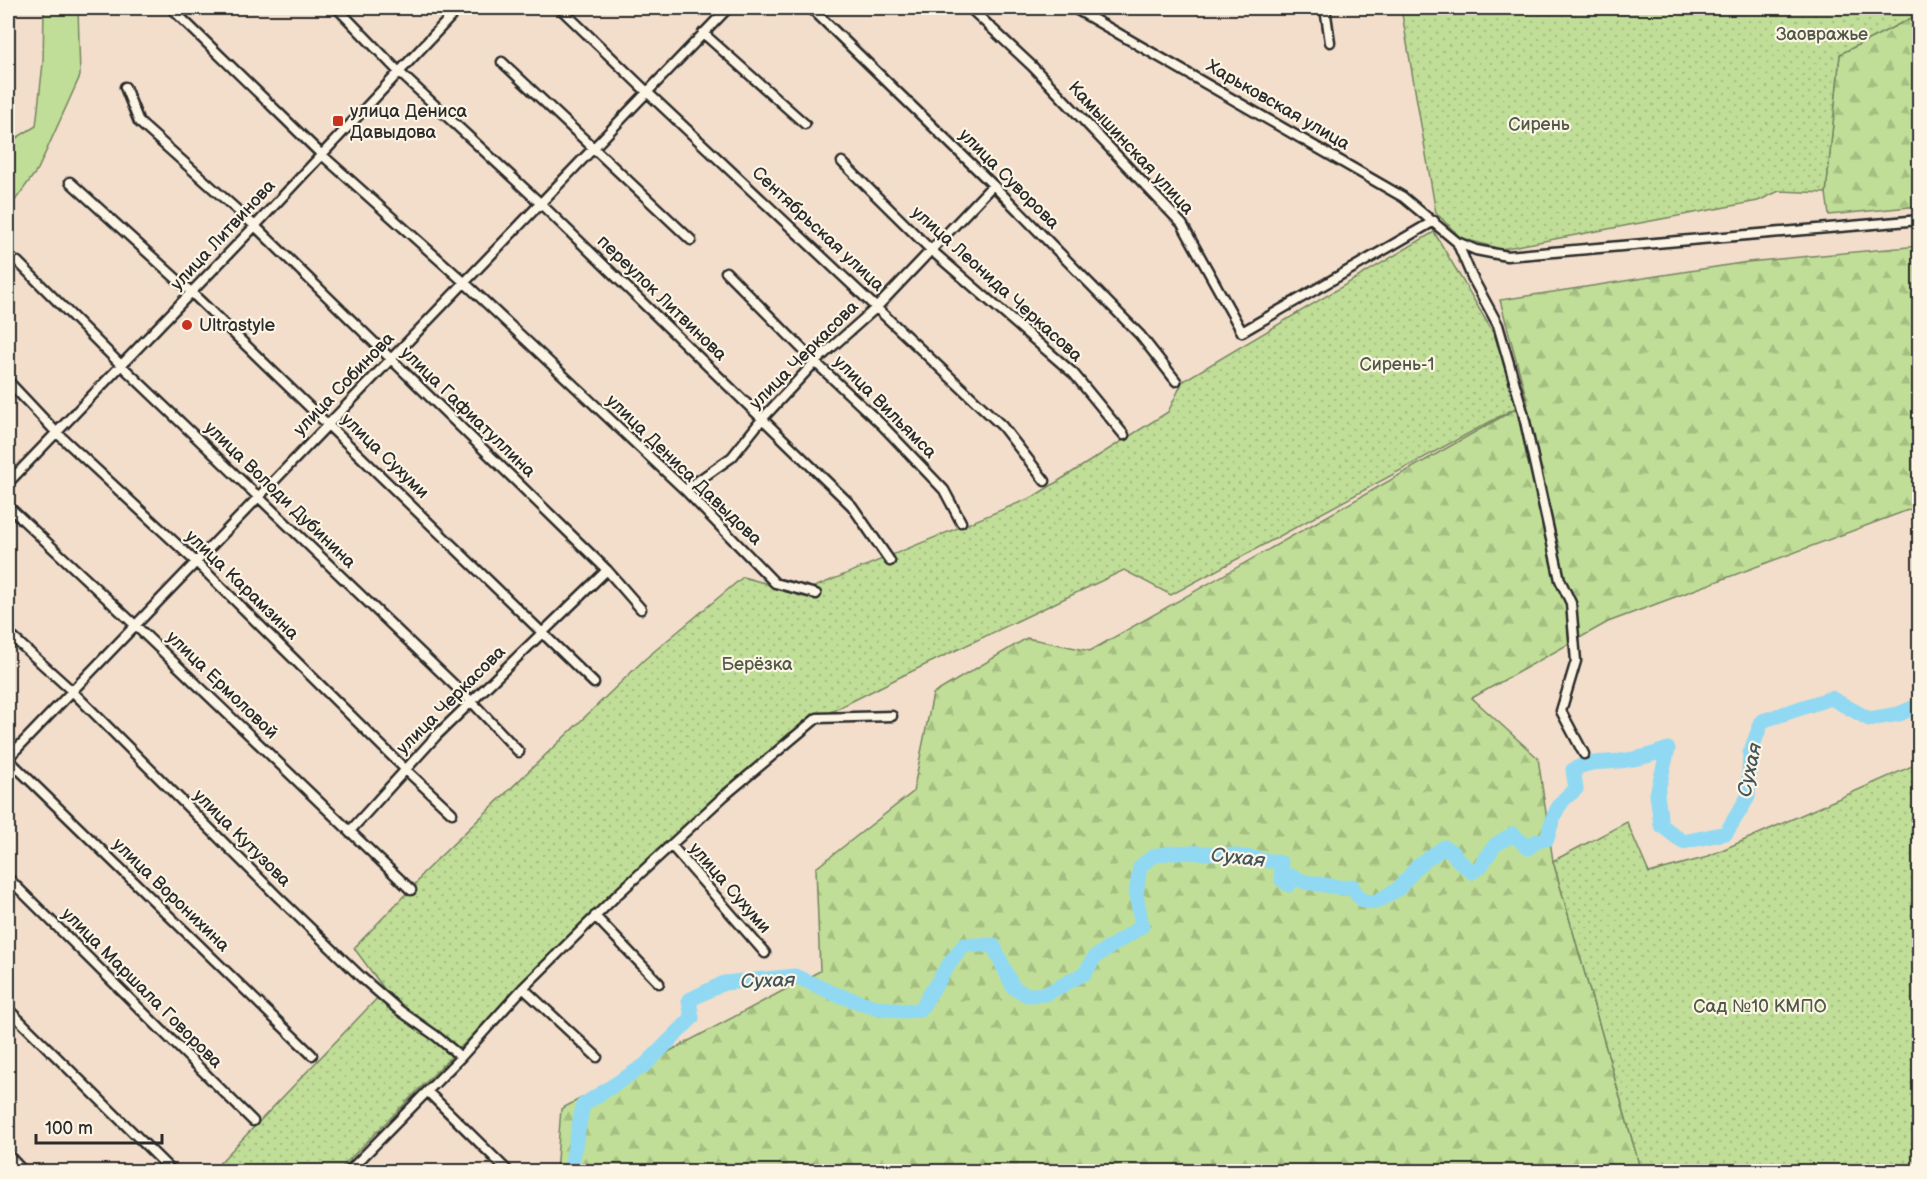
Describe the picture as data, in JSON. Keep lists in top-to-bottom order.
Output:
{
  "streets": {
    "street": [
      "Харьковская улица",
      "Камышинская улица",
      "улица Суворова",
      "Сентябрьская улица",
      "улица Литвинова",
      "улица Леонида Черкасова",
      "переулок Литвинова",
      "улица Черкасова",
      "улица Собинова",
      "улица Вильямса",
      "улица Гафиатуллина",
      "улица Сухуми",
      "улица Дениса Давыдова",
      "улица Володи Дубинина",
      "улица Карамзина",
      "улица Ермоловой",
      "улица Кутузова",
      "улица Воронихина",
      "улица Маршала Говорова"
    ]
  },
  "crossings": [
    ["Харьковская улица", "Камышинская улица"],
    ["улица Суворова", "улица Черкасова"],
    ["Сентябрьская улица", "улица Черкасова"],
    ["Сентябрьская улица", "улица Собинова"],
    ["улица Литвинова", "переулок Литвинова"],
    ["улица Литвинова", "улица Гафиатуллина"],
    ["улица Литвинова", "улица Сухуми"],
    ["улица Литвинова", "улица Дениса Давыдова"],
    ["улица Литвинова", "улица Володи Дубинина"],
    ["улица Литвинова", "улица Карамзина"],
    ["улица Леонида Черкасова", "улица Черкасова"],
    ["переулок Литвинова", "улица Черкасова"],
    ["переулок Литвинова", "улица Собинова"],
    ["улица Черкасова", "улица Вильямса"],
    ["улица Черкасова", "улица Гафиатуллина"],
    ["улица Черкасова", "улица Сухуми"],
    ["улица Черкасова", "улица Дениса Давыдова"],
    ["улица Черкасова", "улица Володи Дубинина"],
    ["улица Черкасова", "улица Карамзина"],
    ["улица Черкасова", "улица Ермоловой"],
    ["улица Собинова", "улица Гафиатуллина"],
    ["улица Собинова", "улица Сухуми"],
    ["улица Собинова", "улица Дениса Давыдова"],
    ["улица Собинова", "улица Володи Дубинина"],
    ["улица Собинова", "улица Карамзина"],
    ["улица Собинова", "улица Ермоловой"],
    ["улица Собинова", "улица Кутузова"],
    ["улица Собинова", "улица Воронихина"]
  ],
  "water": ["Сухая"],
  "parks": [
    "Заовражье",
    "Сирень",
    "Сирень-1",
    "Берёзка",
    "Сад №10 КМПО"
  ],
  "places": {
    "transit": ["улица Дениса Давыдова"],
    "other": ["Ultrastyle"]
  },
  "scale_bar": "100 m"
}
